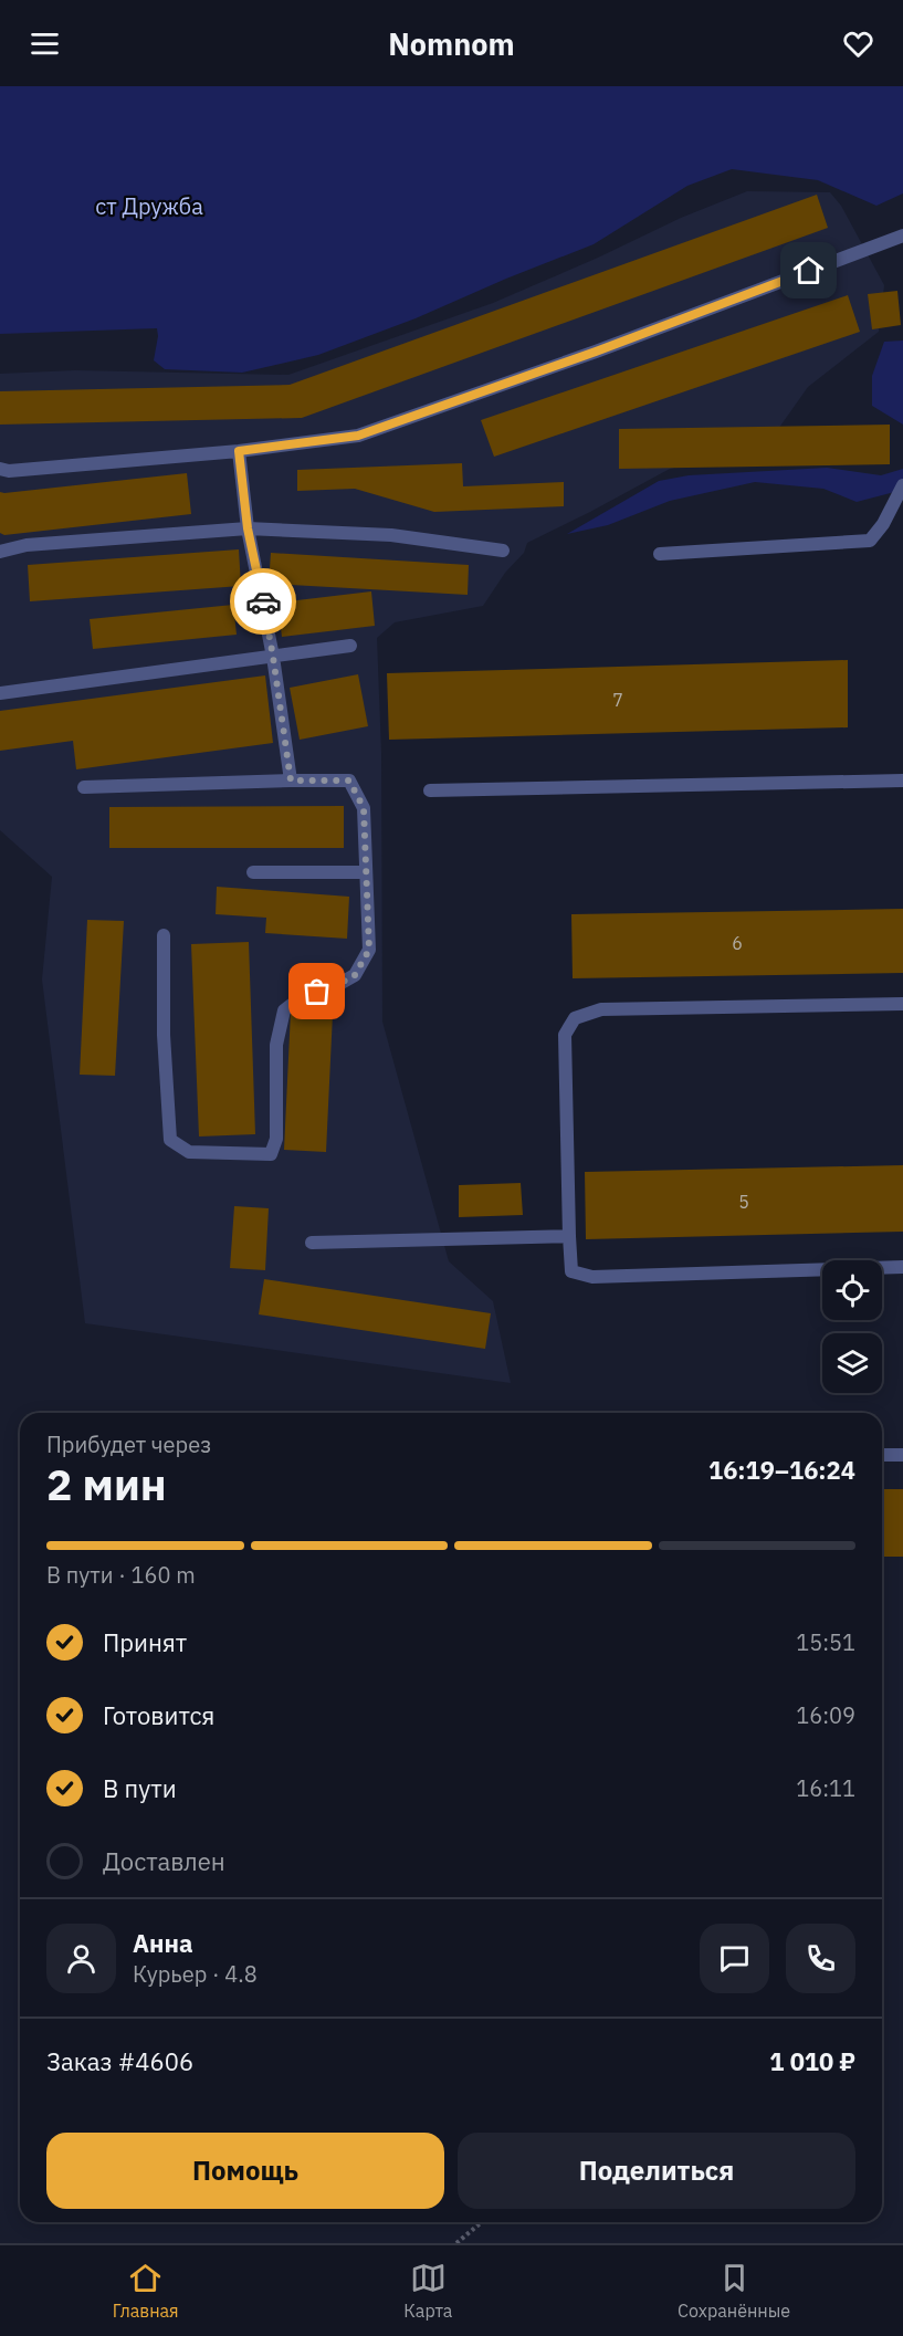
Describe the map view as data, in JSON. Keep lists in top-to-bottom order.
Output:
{
  "parks": ["ст Дружба"],
  "house_numbers": ["7", "6", "5"],
  "page": {
    "header": "Nomnom",
    "heading": ["2 мин", "Прибудет через", "16:19–16:24"],
    "panel": [
      "Анна",
      "Курьер · 4.8",
      "Заказ #4606",
      "1 010 ₽"
    ],
    "bar": "В пути · 160 m",
    "list": [
      ["Принят", "15:51"],
      ["Готовится", "16:09"],
      ["В пути", "16:11"],
      "Доставлен"
    ],
    "buttons": ["Помощь", "Поделиться"],
    "tabs": ["Главная", "Карта", "Сохранённые"]
  }
}
